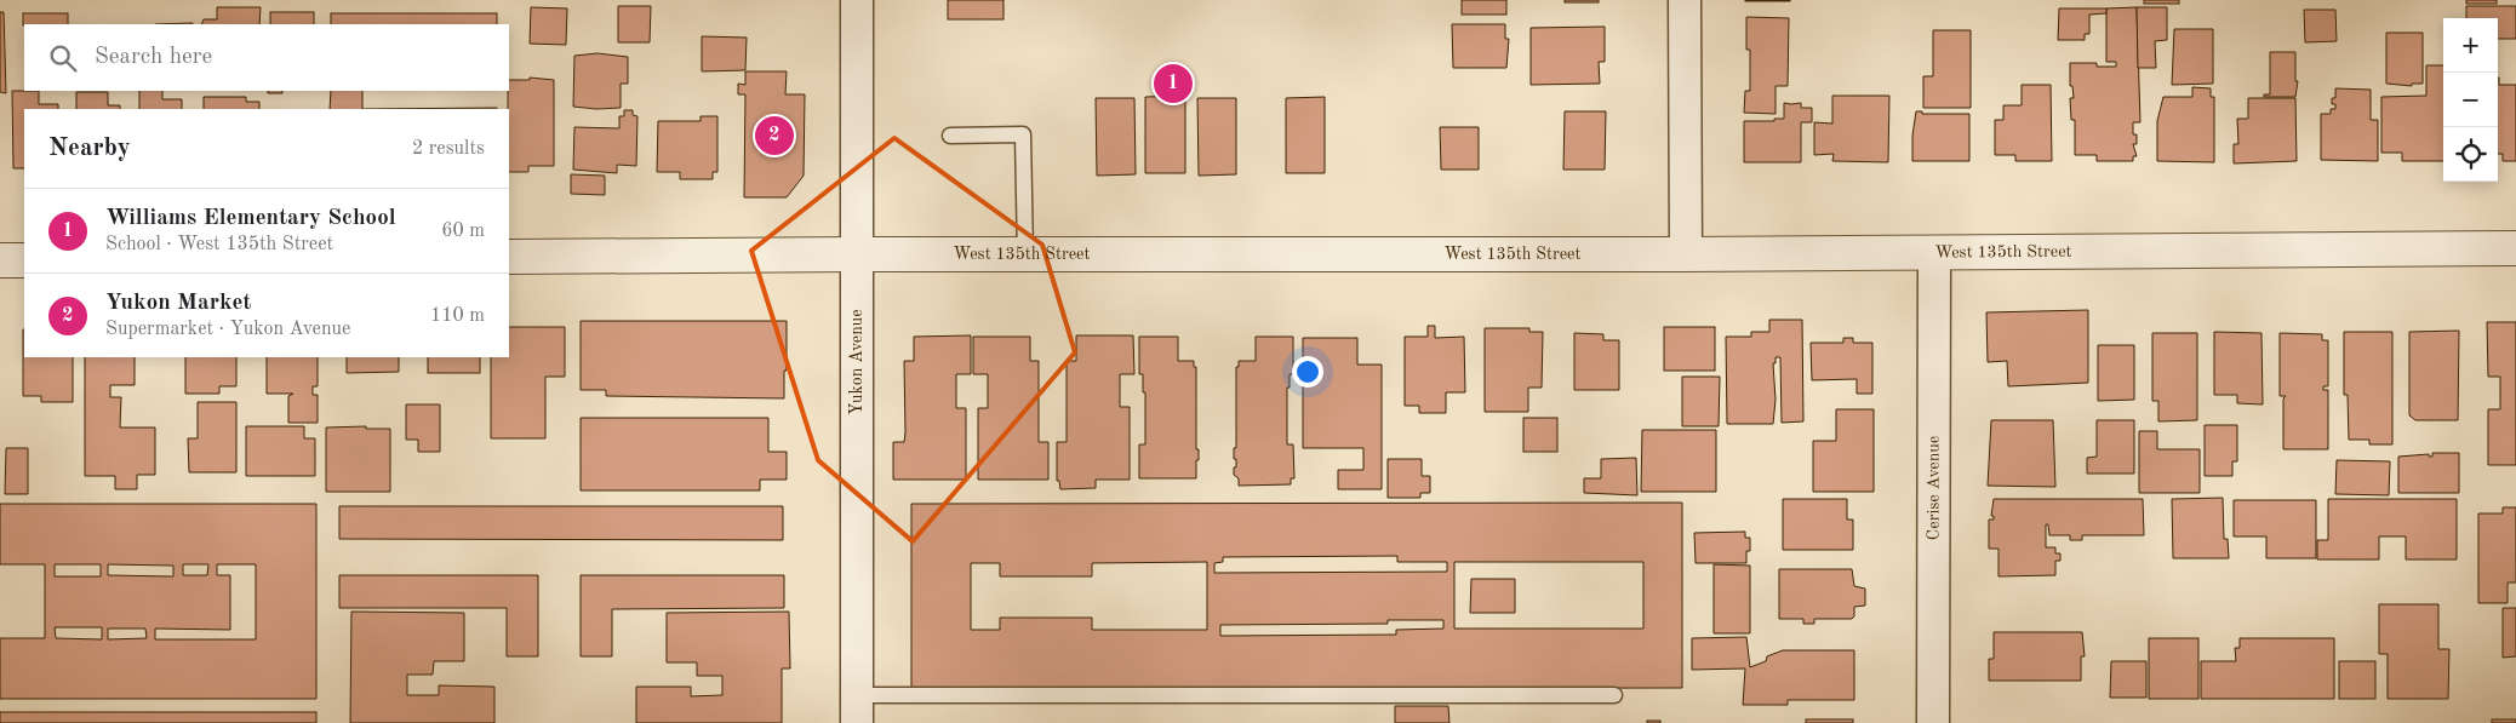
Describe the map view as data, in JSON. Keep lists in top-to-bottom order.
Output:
{
  "streets": {
    "street": ["West 135th Street", "Yukon Avenue", "Cerise Avenue"]
  },
  "crossings": [
    ["West 135th Street", "Yukon Avenue"],
    ["West 135th Street", "Cerise Avenue"]
  ],
  "page": {
    "map_buttons": ["+", "−"],
    "search": "Search here",
    "pins": ["1", "2"],
    "heading": ["Nearby", "2 results"],
    "list": [
      {
        "mark": "1",
        "name": "Williams Elementary School",
        "note": "School · West 135th Street",
        "value": "60 m"
      },
      {
        "mark": "2",
        "name": "Yukon Market",
        "note": "Supermarket · Yukon Avenue",
        "value": "110 m"
      }
    ]
  }
}
